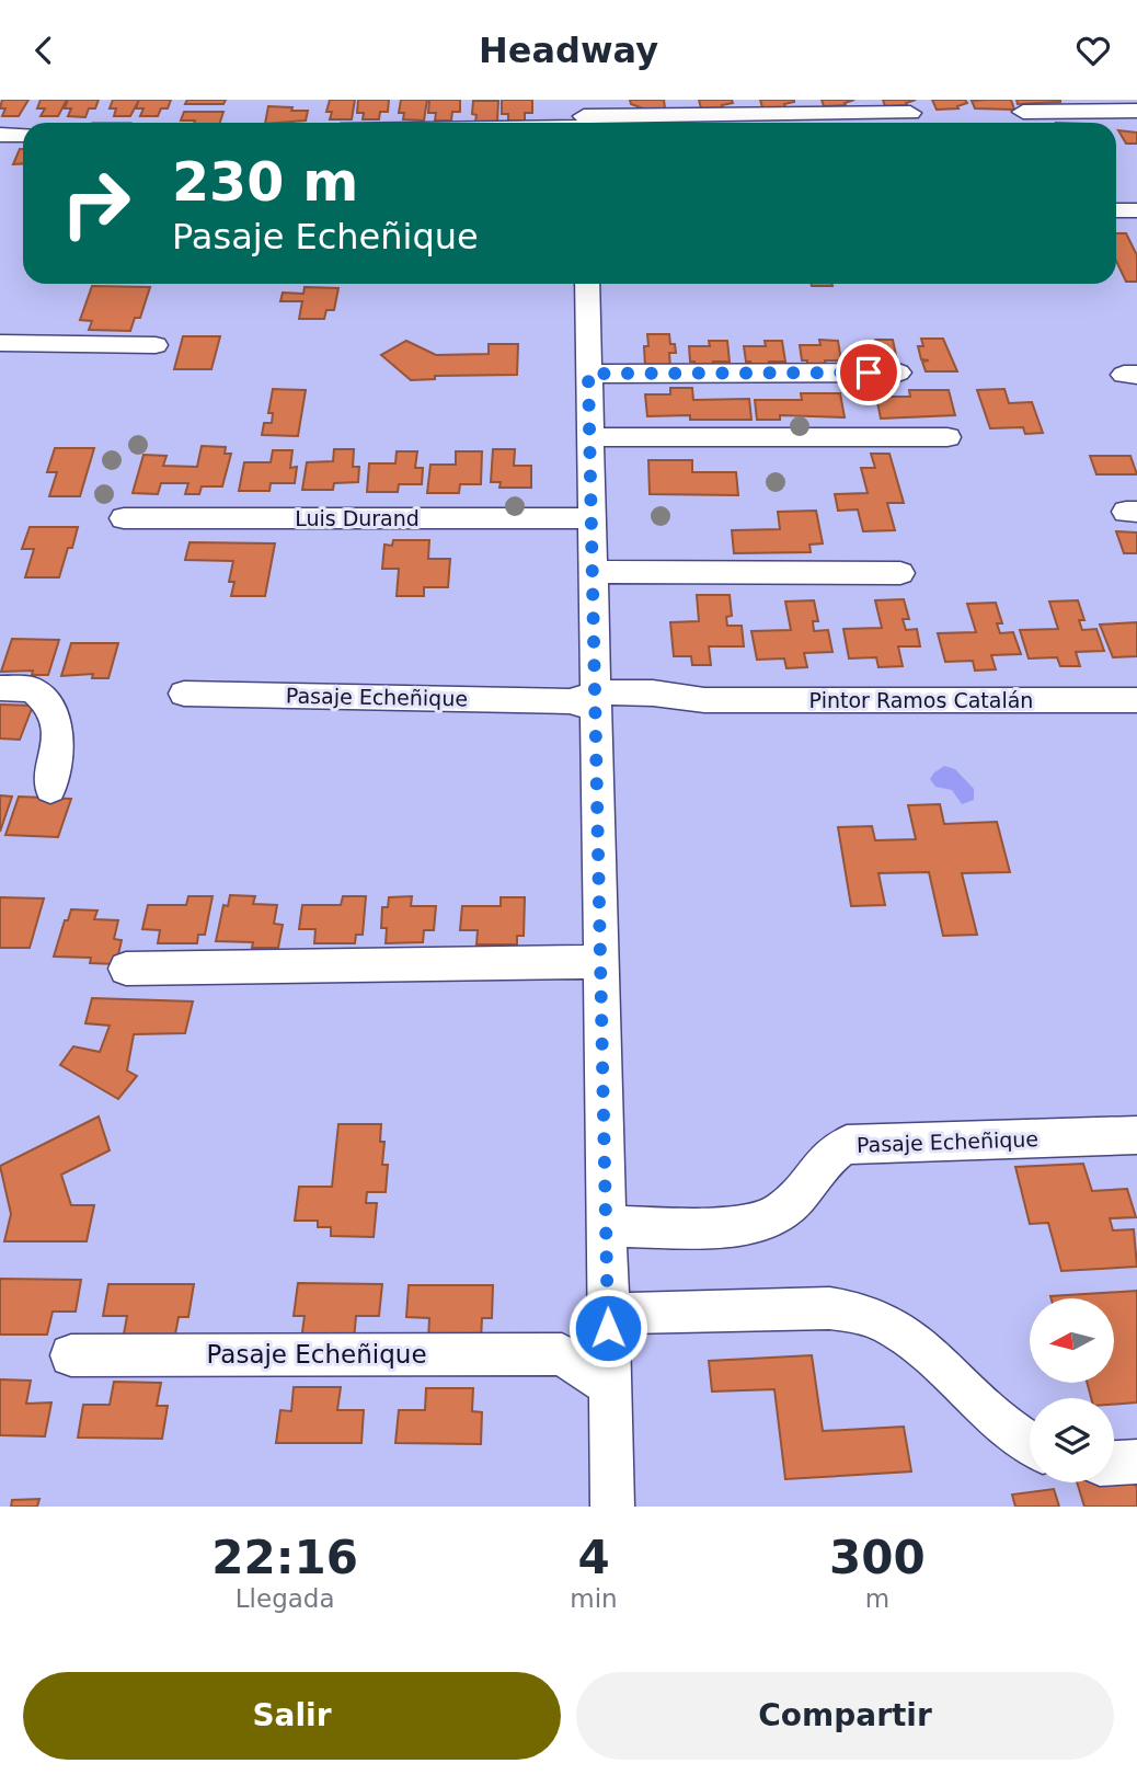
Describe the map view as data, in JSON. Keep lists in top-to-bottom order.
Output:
{
  "streets": {
    "street": ["Luis Durand", "Pasaje Echeñique", "Pintor Ramos Catalán"]
  },
  "crossings": [
    ["Pasaje Echeñique", "Pintor Ramos Catalán"]
  ],
  "north": "left",
  "page": {
    "header": "Headway",
    "turn": ["230 m", "Pasaje Echeñique"],
    "eta": [
      "22:16",
      "Llegada",
      "4",
      "min",
      "300",
      "m"
    ],
    "buttons": ["Salir", "Compartir"]
  }
}
